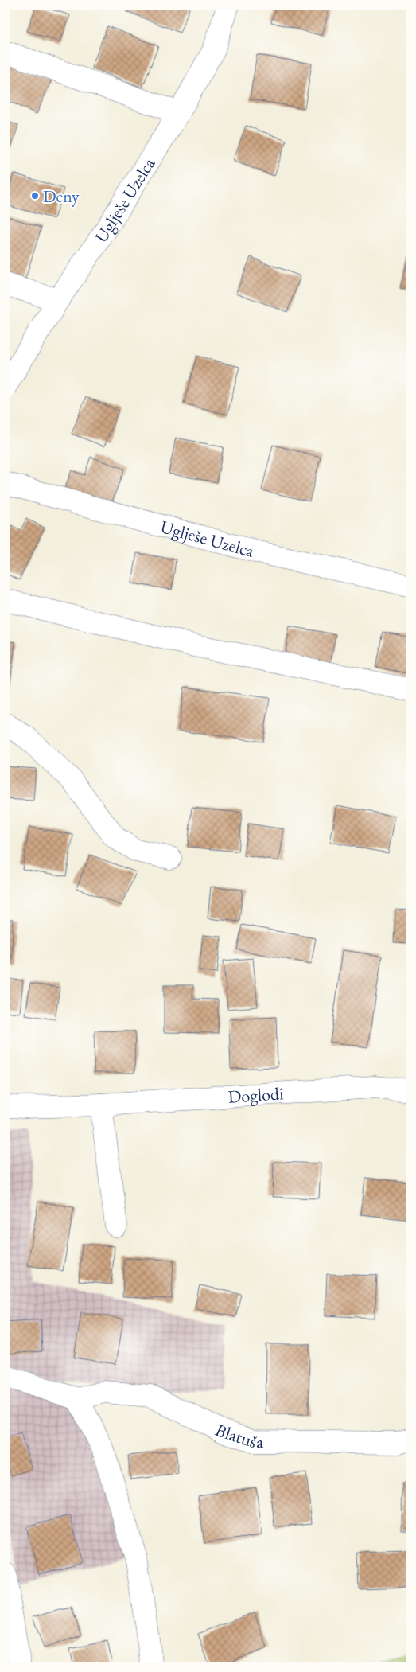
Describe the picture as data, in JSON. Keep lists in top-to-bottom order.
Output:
{
  "streets": {
    "street": ["Uglješe Uzelca", "Doglodi", "Blatuša"]
  },
  "places": ["Deny"]
}
